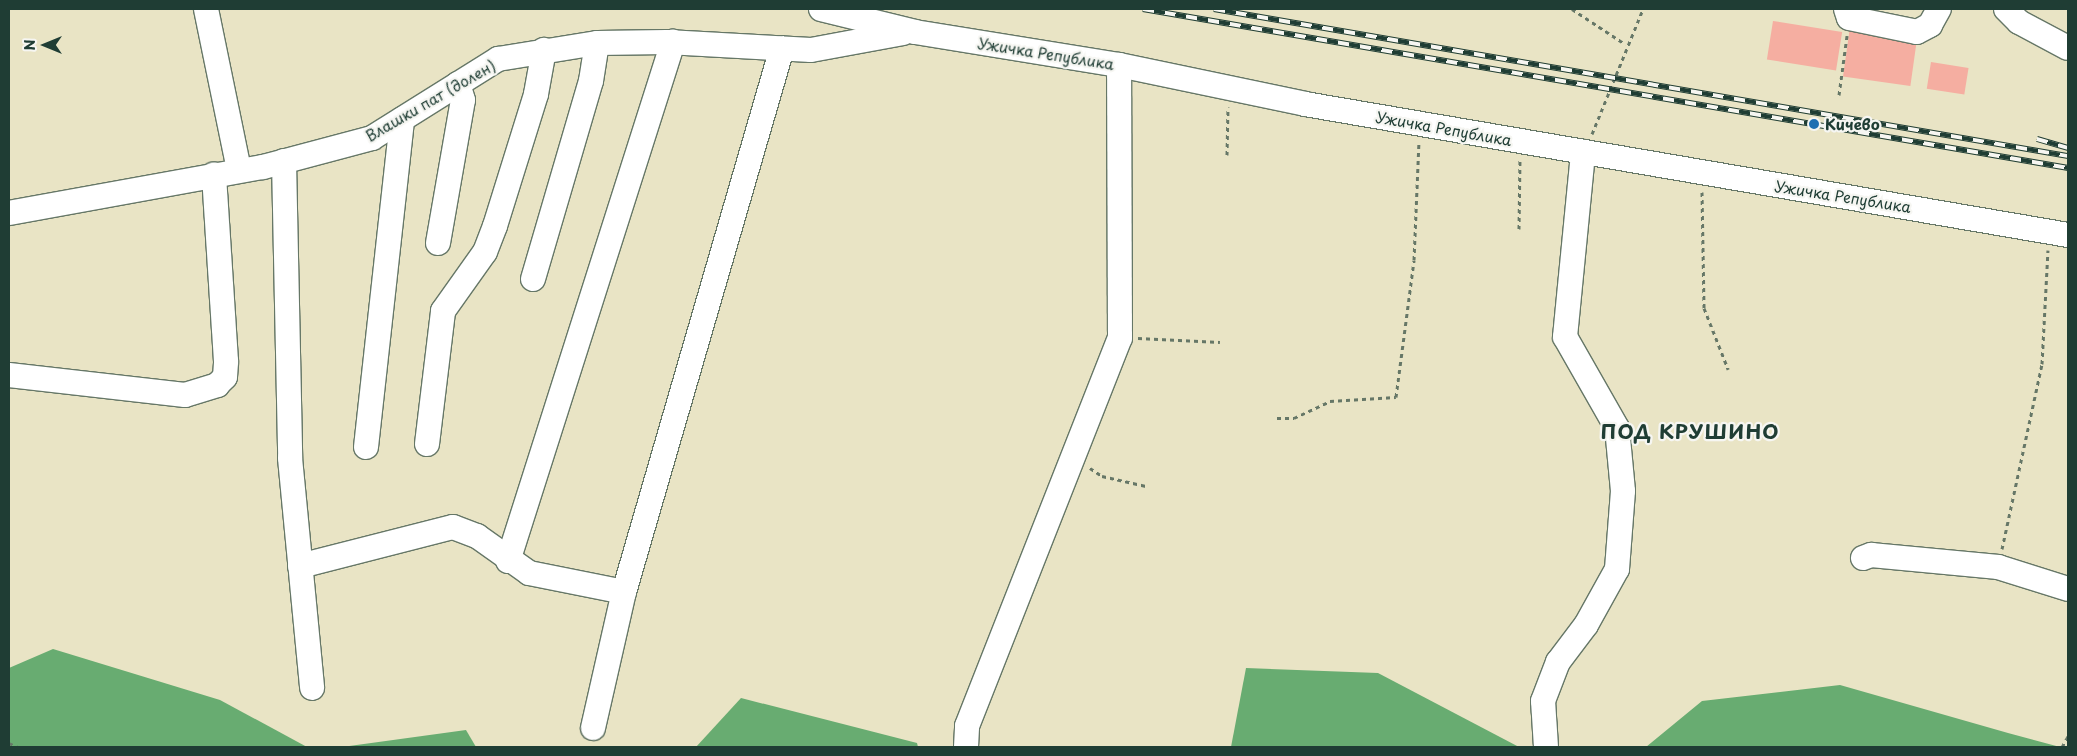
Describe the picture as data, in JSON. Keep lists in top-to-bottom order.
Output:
{
  "streets": {
    "street": ["Ужичка Република", "Влашки пат (долен)"]
  },
  "crossings": [
    ["Ужичка Република", "Влашки пат (долен)"]
  ],
  "districts": ["ПОД КРУШИНО"],
  "places": ["Кичево"],
  "north": "left"
}
